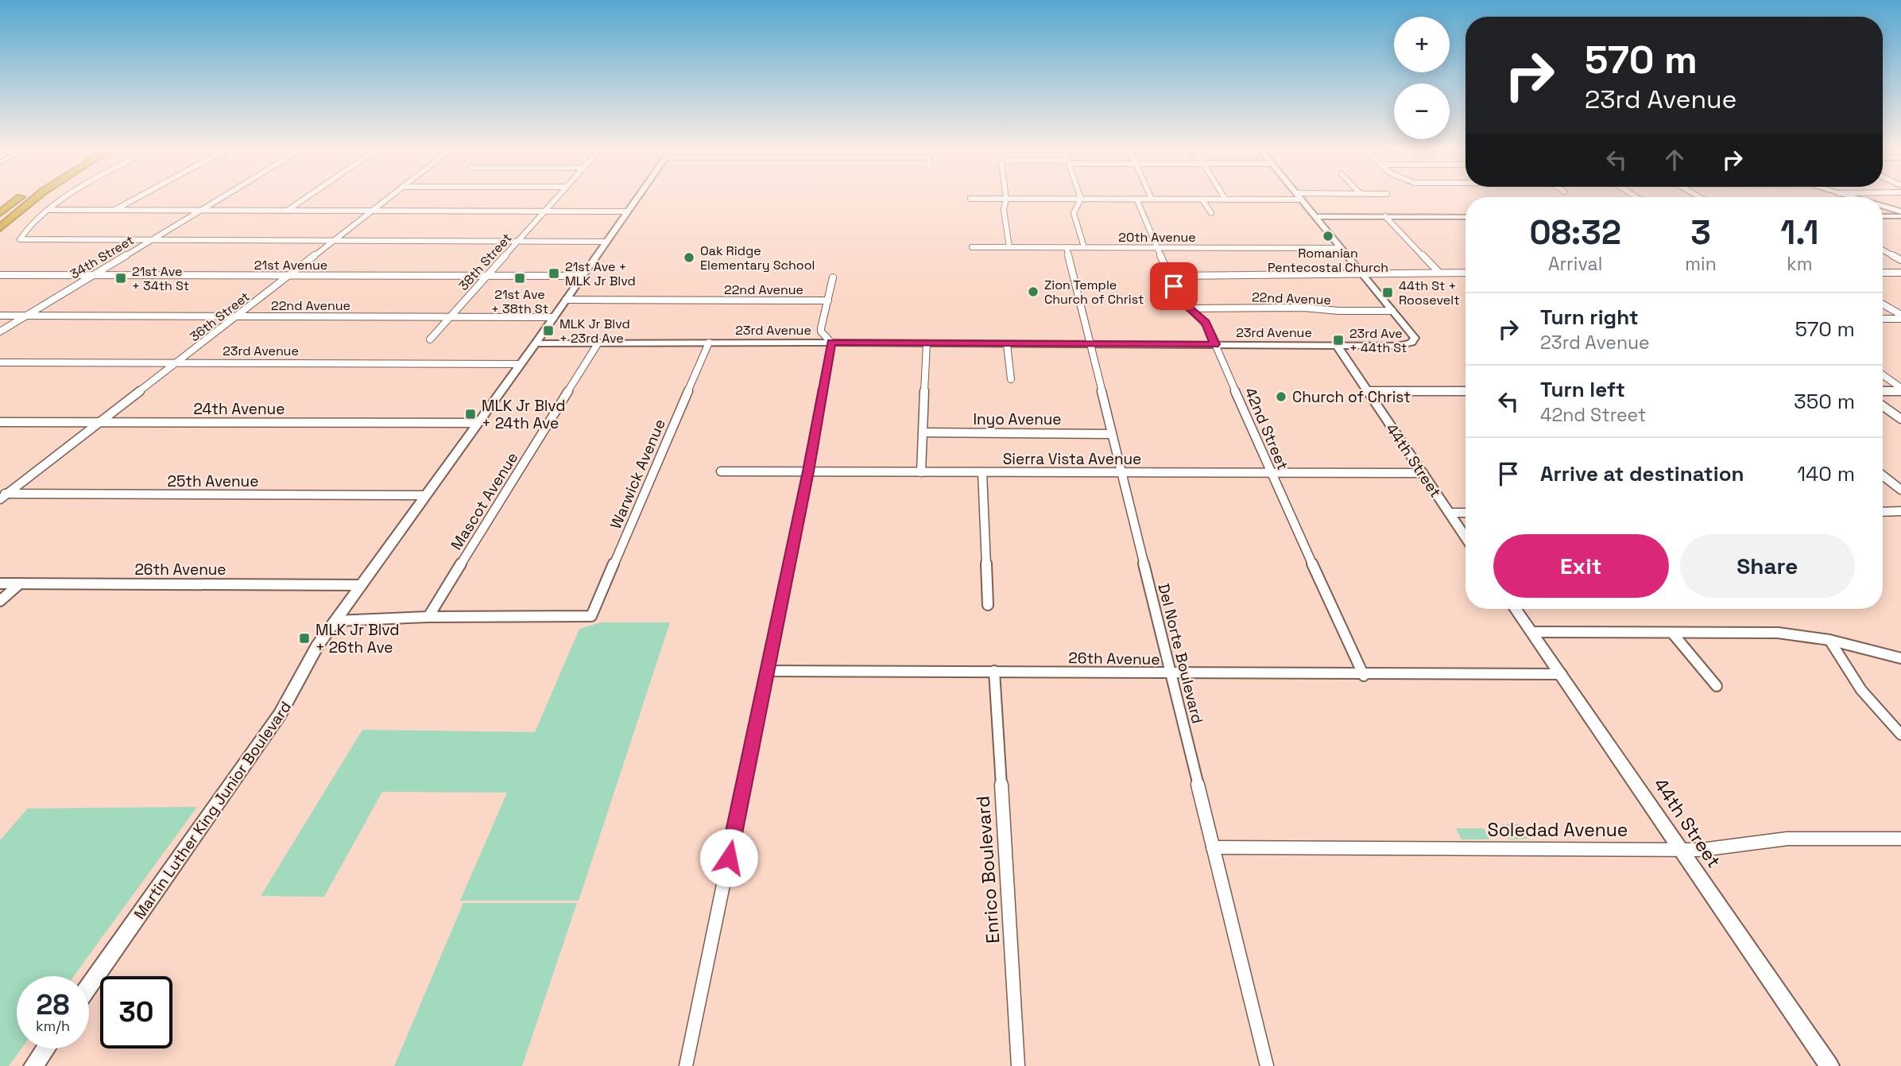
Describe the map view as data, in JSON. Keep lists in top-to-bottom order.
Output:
{
  "streets": {
    "street": [
      "20th Avenue",
      "34th Street",
      "38th Street",
      "21st Avenue",
      "22nd Avenue",
      "36th Street",
      "23rd Avenue",
      "24th Avenue",
      "Inyo Avenue",
      "42nd Street",
      "Sierra Vista Avenue",
      "44th Street",
      "Warwick Avenue",
      "25th Avenue",
      "Mascot Avenue",
      "26th Avenue",
      "Del Norte Boulevard",
      "Martin Luther King Junior Boulevard",
      "Soledad Avenue",
      "Enrico Boulevard"
    ]
  },
  "crossings": [
    ["20th Avenue", "42nd Street"],
    ["20th Avenue", "Del Norte Boulevard"],
    ["34th Street", "21st Avenue"],
    ["34th Street", "22nd Avenue"],
    ["38th Street", "21st Avenue"],
    ["38th Street", "22nd Avenue"],
    ["21st Avenue", "36th Street"],
    ["21st Avenue", "Martin Luther King Junior Boulevard"],
    ["22nd Avenue", "36th Street"],
    ["22nd Avenue", "23rd Avenue"],
    ["22nd Avenue", "42nd Street"],
    ["22nd Avenue", "Martin Luther King Junior Boulevard"],
    ["36th Street", "23rd Avenue"],
    ["36th Street", "24th Avenue"],
    ["36th Street", "25th Avenue"],
    ["23rd Avenue", "42nd Street"],
    ["23rd Avenue", "44th Street"],
    ["23rd Avenue", "Warwick Avenue"],
    ["23rd Avenue", "Mascot Avenue"],
    ["23rd Avenue", "Del Norte Boulevard"],
    ["23rd Avenue", "Martin Luther King Junior Boulevard"],
    ["24th Avenue", "Martin Luther King Junior Boulevard"],
    ["Inyo Avenue", "Del Norte Boulevard"],
    ["42nd Street", "Sierra Vista Avenue"],
    ["42nd Street", "26th Avenue"],
    ["Sierra Vista Avenue", "44th Street"],
    ["Sierra Vista Avenue", "Del Norte Boulevard"],
    ["44th Street", "26th Avenue"],
    ["44th Street", "Soledad Avenue"],
    ["Warwick Avenue", "Mascot Avenue"],
    ["25th Avenue", "Martin Luther King Junior Boulevard"],
    ["26th Avenue", "Del Norte Boulevard"],
    ["26th Avenue", "Martin Luther King Junior Boulevard"],
    ["26th Avenue", "Enrico Boulevard"],
    ["Del Norte Boulevard", "Soledad Avenue"]
  ],
  "places": {
    "other": [
      "Romanian Pentecostal Church",
      "Oak Ridge Elementary School",
      "Zion Temple Church of Christ",
      "Church of Christ"
    ],
    "transit": [
      "21st Ave + MLK Jr Blvd",
      "21st Ave + 34th St",
      "21st Ave + 38th St",
      "44th St + Roosevelt",
      "MLK Jr Blvd + 23rd Ave",
      "23rd Ave + 44th St",
      "MLK Jr Blvd + 24th Ave",
      "MLK Jr Blvd + 26th Ave"
    ]
  },
  "page": {
    "map_buttons": ["+", "−"],
    "turn": ["570 m", "23rd Avenue"],
    "eta": [
      "08:32",
      "Arrival",
      "3",
      "min",
      "1.1",
      "km"
    ],
    "list": [
      {
        "name": "Turn right",
        "note": "23rd Avenue",
        "value": "570 m"
      },
      {
        "name": "Turn left",
        "note": "42nd Street",
        "value": "350 m"
      },
      {
        "name": "Arrive at destination",
        "value": "140 m"
      }
    ],
    "buttons": ["Exit", "Share"],
    "speed": "28 km/h",
    "limit": "30"
  }
}
